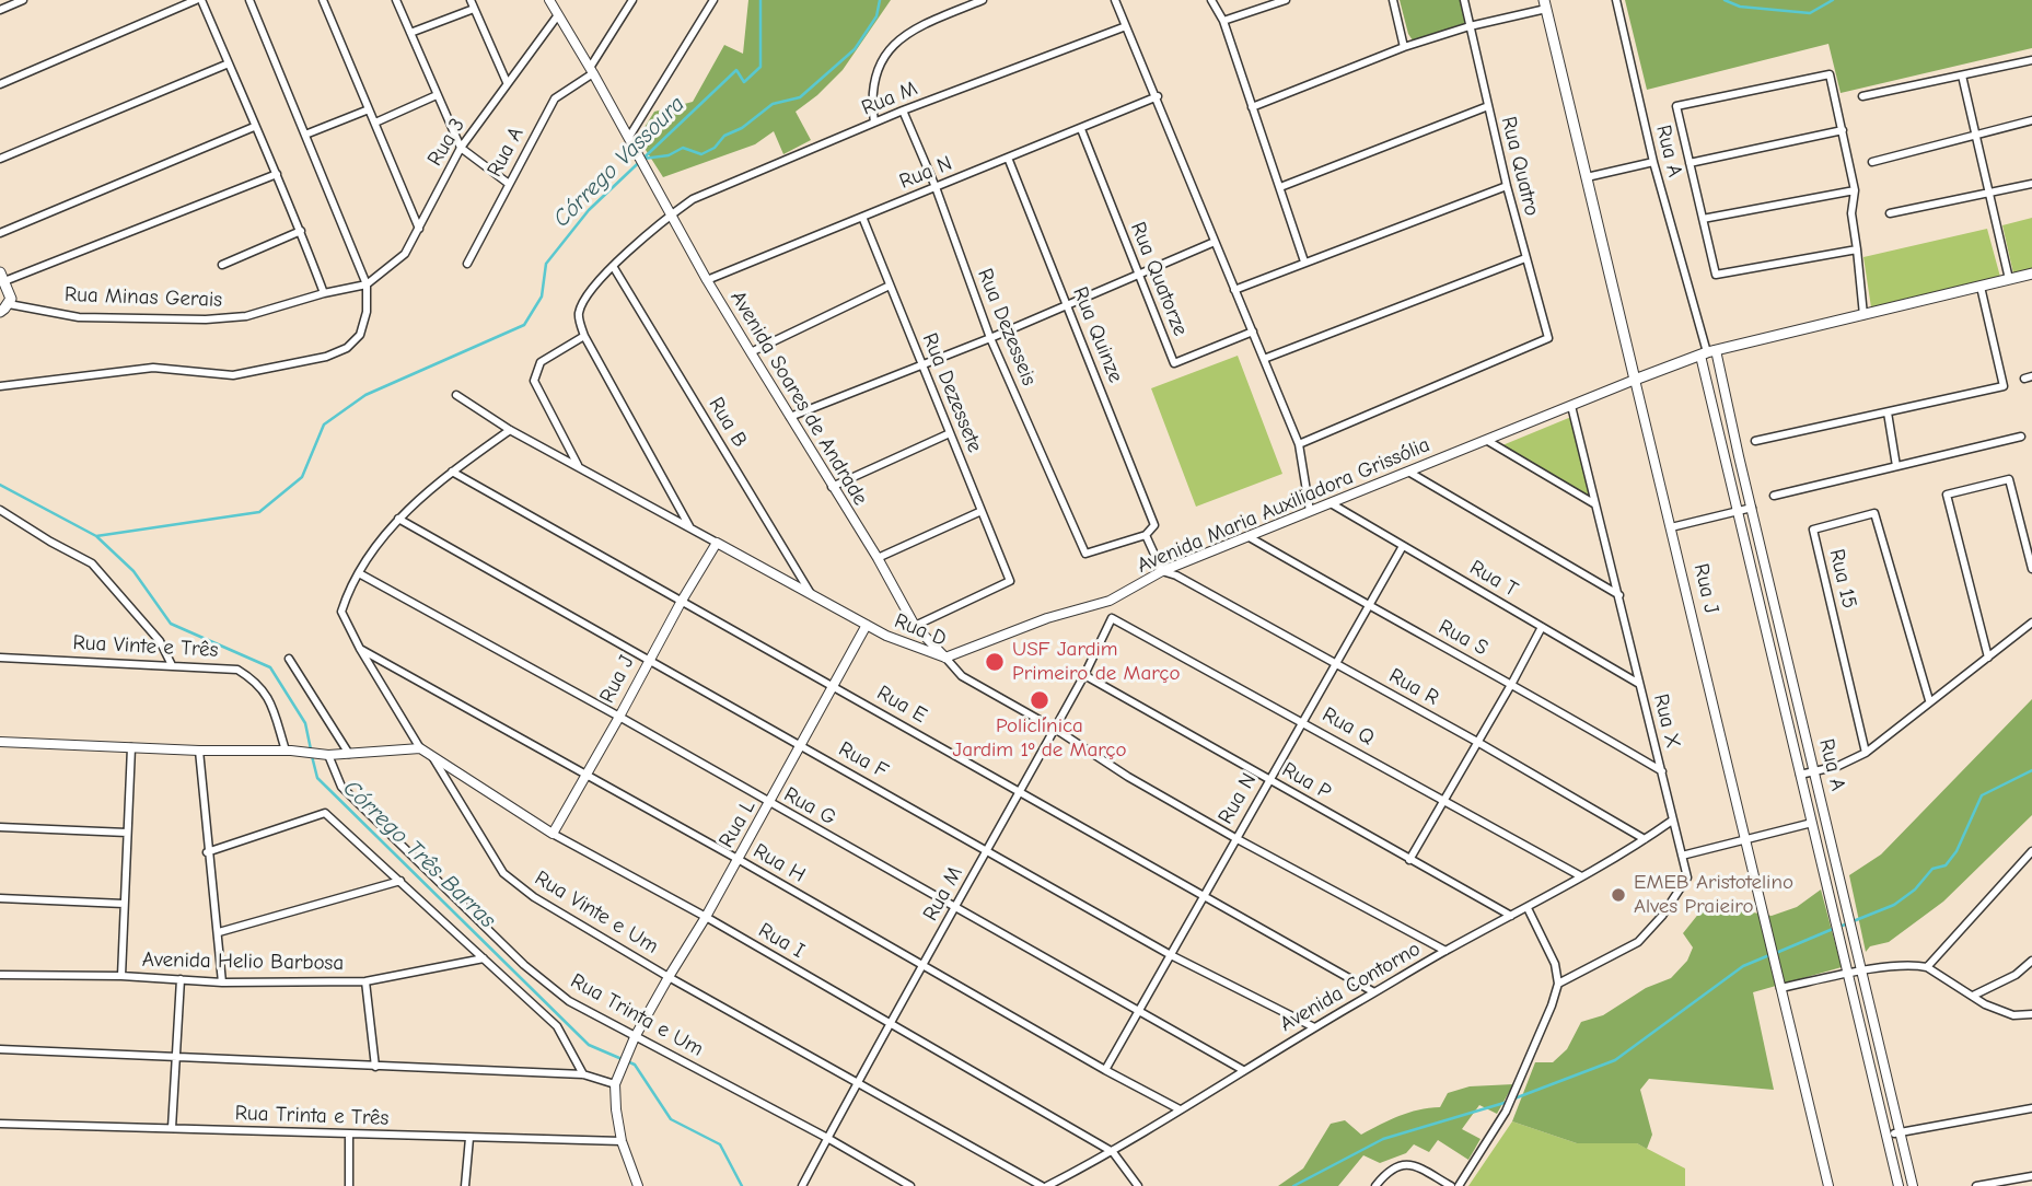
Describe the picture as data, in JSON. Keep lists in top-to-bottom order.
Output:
{
  "streets": {
    "main road": ["Rua J"],
    "street": [
      "Rua M",
      "Rua 3",
      "Rua A",
      "Rua Quatro",
      "Rua N",
      "Rua Quatorze",
      "Rua Minas Gerais",
      "Rua Dezesseis",
      "Rua Quinze",
      "Rua Dezessete",
      "Avenida Soares de Andrade",
      "Rua B",
      "Avenida Maria Auxiliadora Grissólia",
      "Rua T",
      "Rua 15",
      "Rua D",
      "Rua S",
      "Rua Vinte e Três",
      "Rua R",
      "Rua E",
      "Rua X",
      "Rua Q",
      "Rua F",
      "Rua P",
      "Rua G",
      "Rua L",
      "Rua H",
      "Rua Vinte e Um",
      "Rua I",
      "Avenida Helio Barbosa",
      "Avenida Contorno",
      "Rua Trinta e Um",
      "Rua Trinta e Três"
    ]
  },
  "crossings": [
    ["Rua M", "Rua Dezesseis"],
    ["Rua M", "Avenida Soares de Andrade"],
    ["Rua M", "Rua D"],
    ["Rua M", "Rua E"],
    ["Rua M", "Rua Q"],
    ["Rua M", "Rua F"],
    ["Rua M", "Rua P"],
    ["Rua M", "Rua G"],
    ["Rua M", "Rua H"],
    ["Rua M", "Rua Vinte e Um"],
    ["Rua M", "Rua I"],
    ["Rua M", "Rua Trinta e Um"],
    ["Rua 3", "Rua Minas Gerais"],
    ["Rua 3", "Avenida Soares de Andrade"],
    ["Rua A", "Avenida Soares de Andrade"],
    ["Rua N", "Rua Quatorze"],
    ["Rua N", "Rua Dezesseis"],
    ["Rua N", "Rua Quinze"],
    ["Rua N", "Rua Dezessete"],
    ["Rua N", "Avenida Soares de Andrade"],
    ["Rua N", "Rua T"],
    ["Rua N", "Rua D"],
    ["Rua N", "Rua S"],
    ["Rua N", "Rua R"],
    ["Rua N", "Rua E"],
    ["Rua N", "Rua Q"],
    ["Rua N", "Rua F"],
    ["Rua N", "Rua P"],
    ["Rua N", "Rua G"],
    ["Rua N", "Rua H"],
    ["Rua Dezesseis", "Rua Quinze"],
    ["Rua Dezessete", "Avenida Soares de Andrade"],
    ["Avenida Soares de Andrade", "Avenida Maria Auxiliadora Grissólia"],
    ["Avenida Soares de Andrade", "Rua D"],
    ["Rua B", "Rua D"],
    ["Avenida Maria Auxiliadora Grissólia", "Rua T"],
    ["Avenida Maria Auxiliadora Grissólia", "Rua J"],
    ["Avenida Maria Auxiliadora Grissólia", "Rua D"],
    ["Avenida Maria Auxiliadora Grissólia", "Rua S"],
    ["Avenida Maria Auxiliadora Grissólia", "Rua R"],
    ["Avenida Maria Auxiliadora Grissólia", "Rua X"],
    ["Rua T", "Rua X"],
    ["Rua J", "Rua D"],
    ["Rua J", "Rua E"],
    ["Rua J", "Rua F"],
    ["Rua J", "Rua G"],
    ["Rua J", "Rua H"],
    ["Rua J", "Rua I"],
    ["Rua D", "Rua L"],
    ["Rua D", "Rua Vinte e Um"],
    ["Rua D", "Avenida Contorno"],
    ["Rua S", "Rua X"],
    ["Rua R", "Avenida Contorno"],
    ["Rua E", "Rua L"],
    ["Rua E", "Rua Vinte e Um"],
    ["Rua E", "Avenida Contorno"],
    ["Rua X", "Avenida Contorno"],
    ["Rua Q", "Avenida Contorno"],
    ["Rua F", "Rua L"],
    ["Rua F", "Rua Vinte e Um"],
    ["Rua F", "Avenida Contorno"],
    ["Rua P", "Avenida Contorno"],
    ["Rua G", "Rua L"],
    ["Rua G", "Rua Vinte e Um"],
    ["Rua G", "Avenida Contorno"],
    ["Rua L", "Rua H"],
    ["Rua L", "Rua Vinte e Um"],
    ["Rua L", "Rua I"],
    ["Rua L", "Rua Trinta e Um"],
    ["Rua H", "Rua Vinte e Um"],
    ["Rua H", "Avenida Contorno"],
    ["Rua Vinte e Um", "Rua I"],
    ["Rua Vinte e Um", "Avenida Contorno"],
    ["Rua I", "Avenida Contorno"]
  ],
  "water": ["Córrego Vassoura", "Córrego Três Barras"],
  "places": ["USF Jardim Primeiro de Março", "Policlínica Jardim 1º de Março", "EMEB Aristotelino Alves Praieiro"]
}
